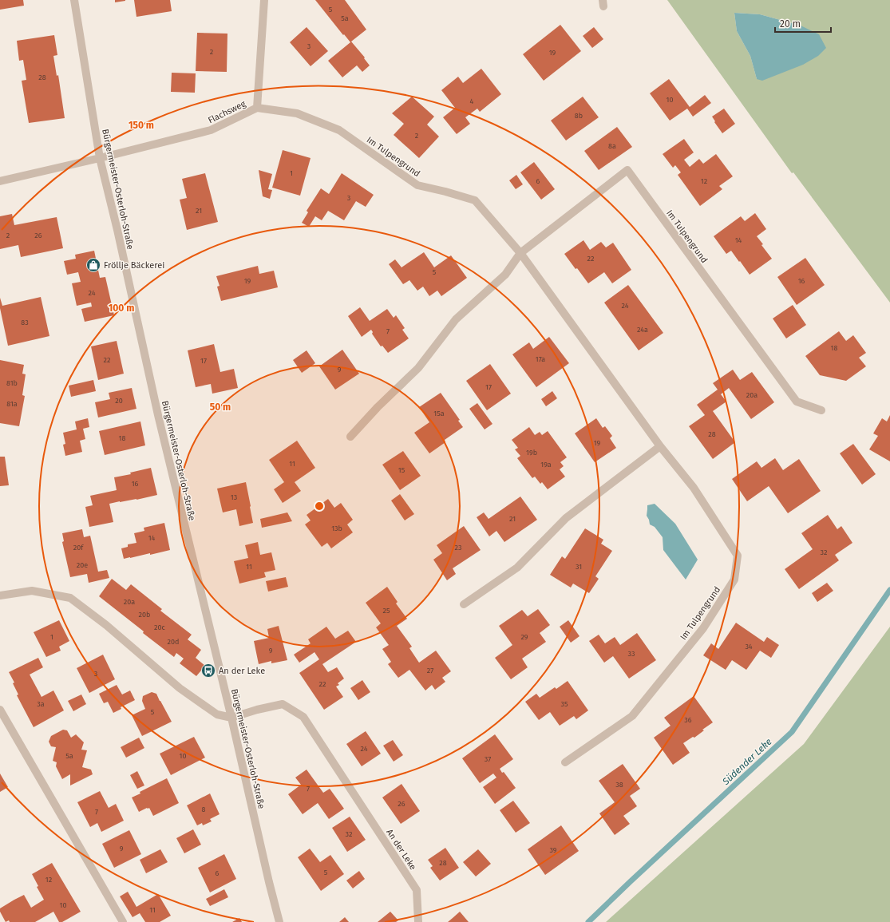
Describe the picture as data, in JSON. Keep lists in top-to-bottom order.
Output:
{
  "streets": {
    "street": [
      "Flachsweg",
      "Im Tulpengrund",
      "Bürgermeister-Osterloh-Straße",
      "An der Leke"
    ]
  },
  "crossings": [
    ["Flachsweg", "Im Tulpengrund"],
    ["Flachsweg", "Bürgermeister-Osterloh-Straße"],
    ["Bürgermeister-Osterloh-Straße", "An der Leke"]
  ],
  "water": ["Südender Leke"],
  "places": {
    "shop": ["Fröllje Bäckerei"],
    "bus stop": ["An der Leke"]
  },
  "house_numbers": [
    "5",
    "5a",
    "3",
    "2",
    "19",
    "28",
    "10",
    "4",
    "8b",
    "2",
    "8a",
    "1",
    "6",
    "12",
    "3",
    "21",
    "2",
    "26",
    "14",
    "22",
    "5",
    "19",
    "16",
    "24",
    "24",
    "83",
    "24a",
    "7",
    "18",
    "17a",
    "22",
    "17",
    "9",
    "81b",
    "17",
    "20a",
    "20",
    "81a",
    "15a",
    "28",
    "18",
    "19",
    "19b",
    "11",
    "19a",
    "15",
    "16",
    "13",
    "21",
    "13b",
    "14",
    "20f",
    "23",
    "32",
    "20e",
    "11",
    "31",
    "20a",
    "25",
    "20b",
    "20c",
    "1",
    "29",
    "20d",
    "34",
    "9",
    "33",
    "27",
    "3",
    "22",
    "3a",
    "35",
    "5",
    "36",
    "24",
    "5a",
    "10",
    "37",
    "38",
    "7",
    "26",
    "8",
    "7",
    "32",
    "9",
    "39",
    "28",
    "5",
    "6",
    "12",
    "10",
    "11"
  ],
  "scale_bar": "20 m",
  "rings": ["150 m", "100 m", "50 m"]
}
